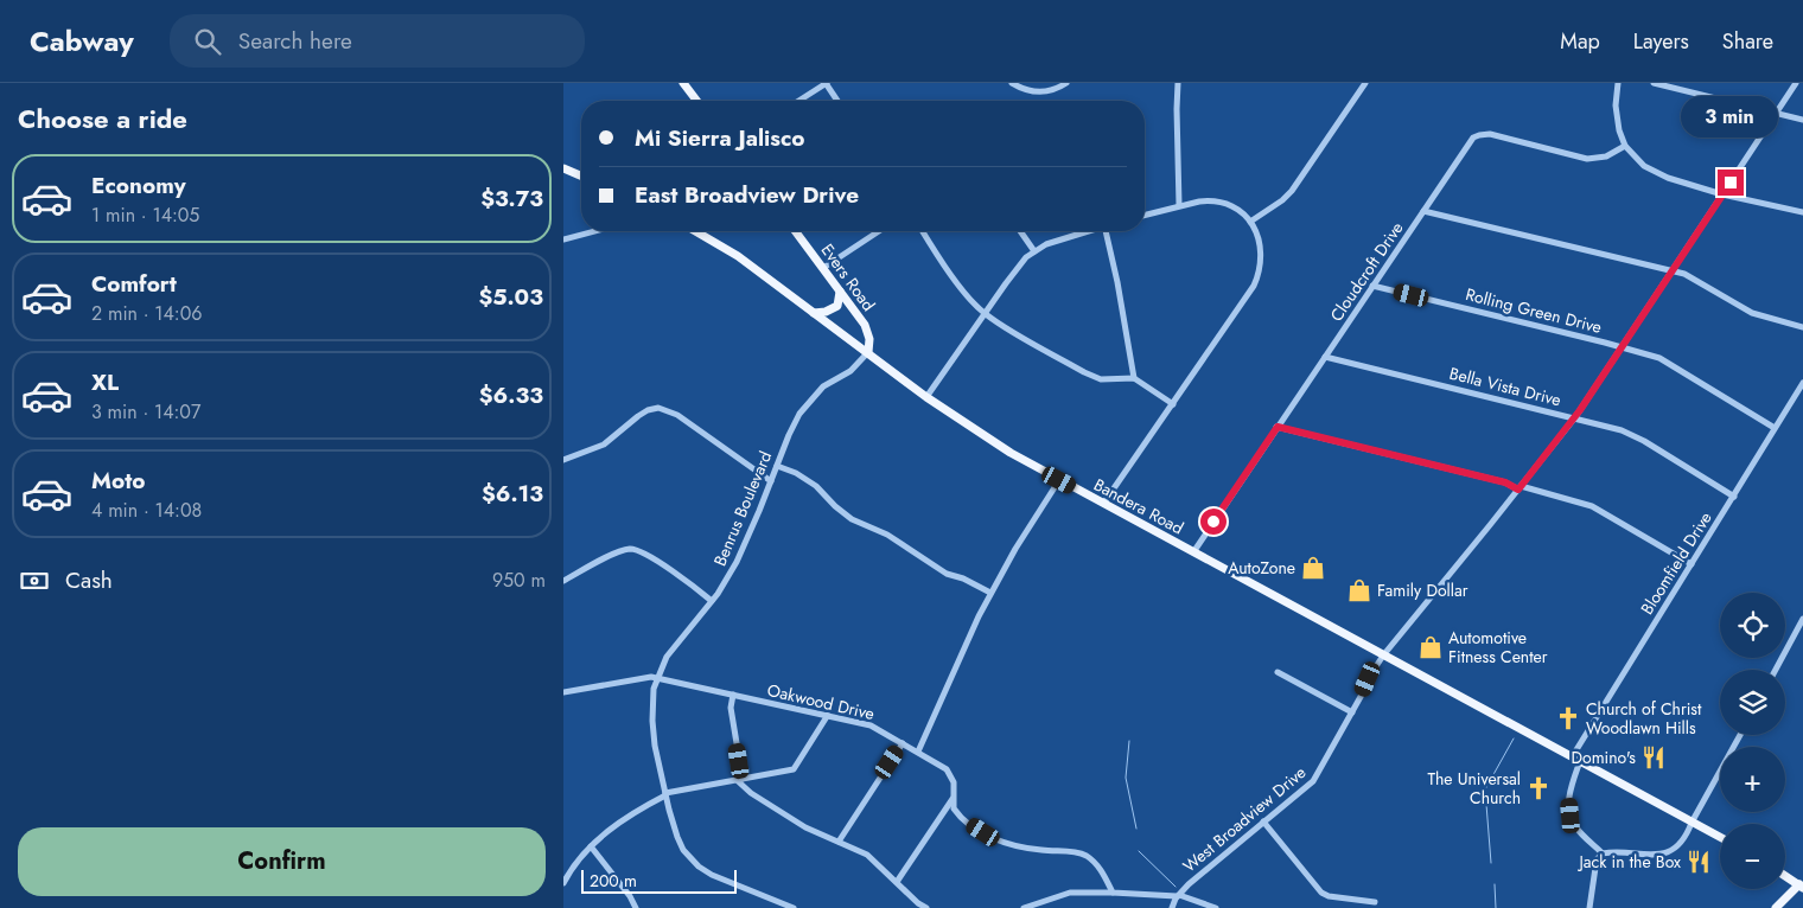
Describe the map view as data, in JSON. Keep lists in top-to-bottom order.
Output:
{
  "streets": {
    "main road": ["Evers Road", "Bandera Road"],
    "street": [
      "Cloudcroft Drive",
      "Rolling Green Drive",
      "Bella Vista Drive",
      "Benrus Boulevard",
      "Bloomfield Drive",
      "Oakwood Drive",
      "West Broadview Drive"
    ]
  },
  "crossings": [
    ["Cloudcroft Drive", "Rolling Green Drive"],
    ["Cloudcroft Drive", "Bella Vista Drive"],
    ["Cloudcroft Drive", "Bandera Road"],
    ["Evers Road", "Bandera Road"],
    ["Evers Road", "Benrus Boulevard"],
    ["Rolling Green Drive", "Bloomfield Drive"],
    ["Rolling Green Drive", "West Broadview Drive"],
    ["Bella Vista Drive", "Bloomfield Drive"],
    ["Bella Vista Drive", "West Broadview Drive"],
    ["Bandera Road", "Benrus Boulevard"],
    ["Bandera Road", "Bloomfield Drive"],
    ["Bandera Road", "West Broadview Drive"],
    ["Benrus Boulevard", "Oakwood Drive"]
  ],
  "places": {
    "shop": ["AutoZone", "Family Dollar", "Automotive Fitness Center"],
    "church": ["Church of Christ Woodlawn Hills", "The Universal Church"],
    "restaurant": ["Domino's", "Jack in the Box"]
  },
  "scale_bar": "200 m",
  "page": {
    "header": "Cabway",
    "search": "Search here",
    "nav": ["Map", "Layers", "Share"],
    "heading": "Choose a ride",
    "bubble": "3 min",
    "banner": ["Mi Sierra Jalisco", "East Broadview Drive"],
    "list": [
      {
        "name": "Economy",
        "note": "1 min · 14:05",
        "value": "$3.73"
      },
      {
        "name": "Comfort",
        "note": "2 min · 14:06",
        "value": "$5.03"
      },
      {
        "name": "XL",
        "note": "3 min · 14:07",
        "value": "$6.33"
      },
      {
        "name": "Moto",
        "note": "4 min · 14:08",
        "value": "$6.13"
      }
    ],
    "pay": ["Cash", "950 m"],
    "map_buttons": ["+", "−"],
    "buttons": "Confirm",
    "scale": "200 m"
  }
}
